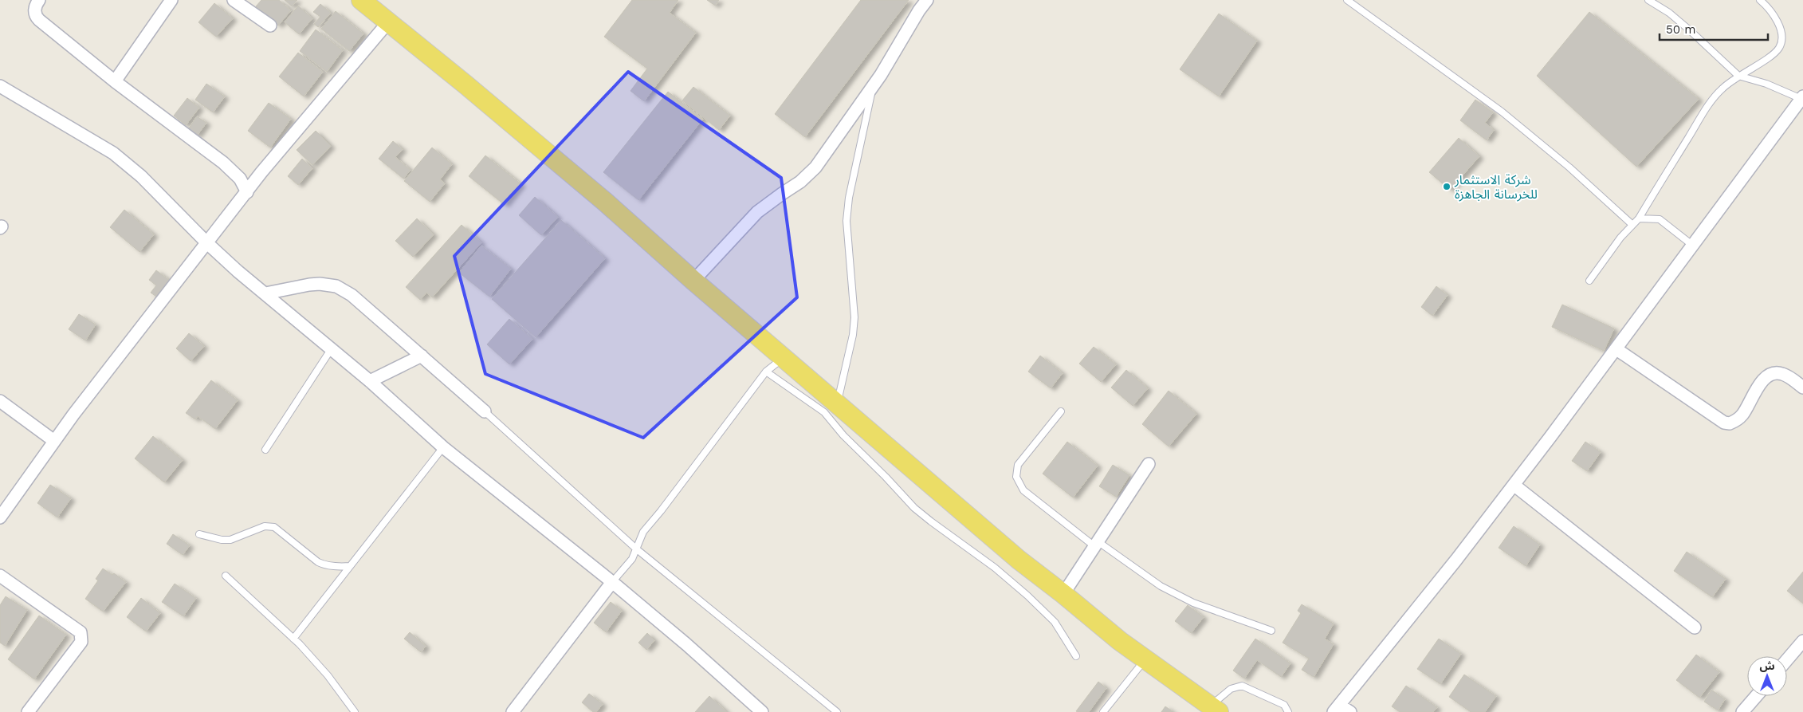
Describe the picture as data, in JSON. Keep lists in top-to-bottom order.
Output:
{
  "places": ["شركة الاستثمار للخرسانة الجاهزة"],
  "scale_bar": "50 m",
  "north": "top"
}
